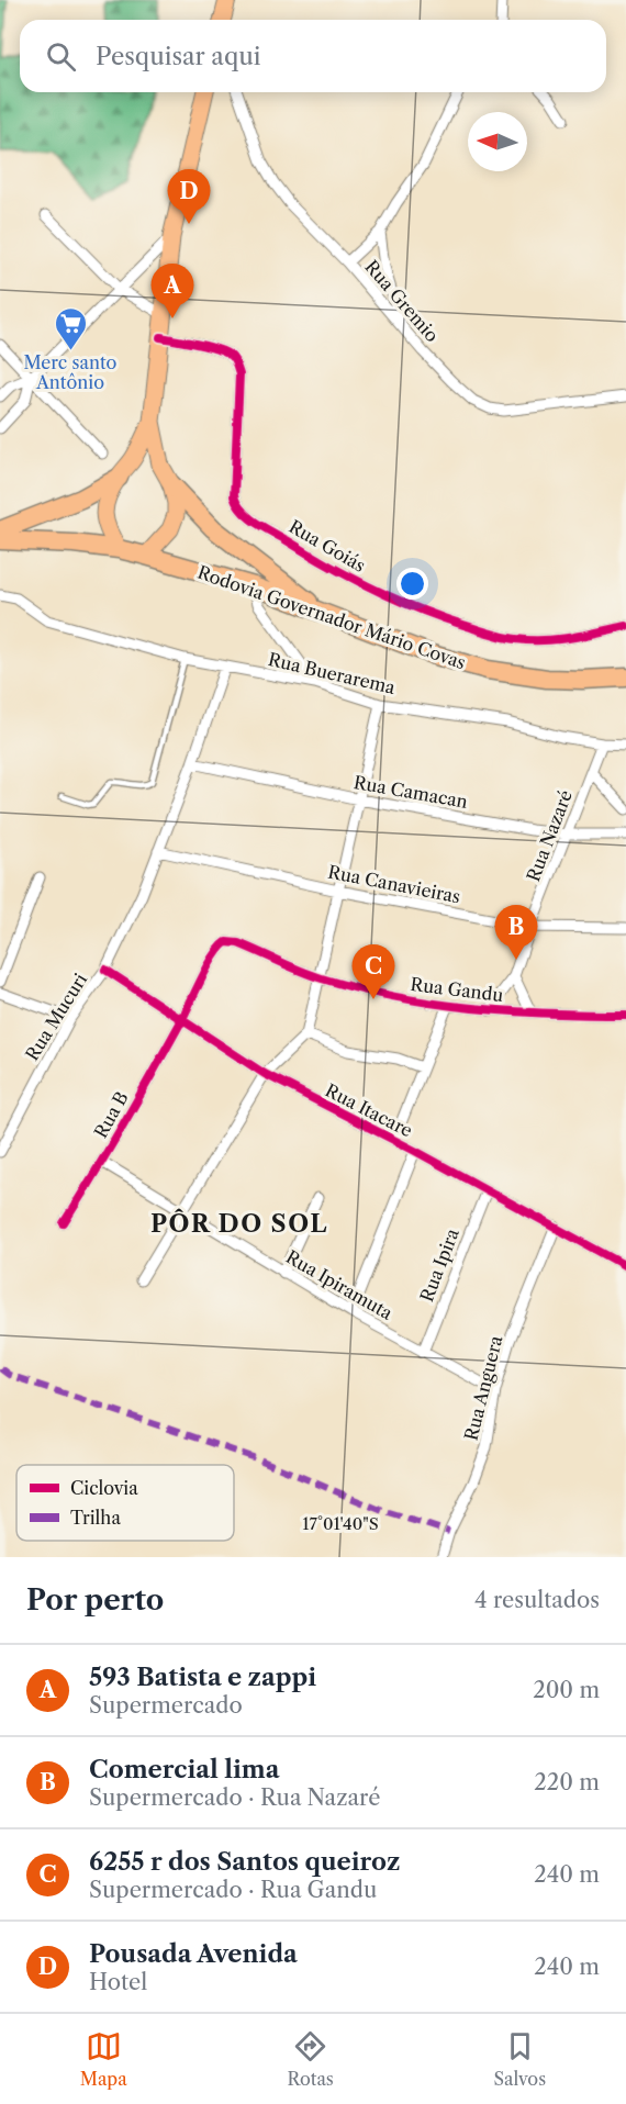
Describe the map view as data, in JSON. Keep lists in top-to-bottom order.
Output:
{
  "streets": {
    "highway": ["Rodovia Governador Mário Covas"],
    "street": [
      "Rua Gremio",
      "Rua Goiás",
      "Rua Buerarema",
      "Rua Camacan",
      "Rua Nazaré",
      "Rua Canavieiras",
      "Rua Gandu",
      "Rua Mucuri",
      "Rua Itacare",
      "Rua B",
      "Rua Ipira",
      "Rua Ipiramuta",
      "Rua Anguera"
    ]
  },
  "crossings": [
    ["Rua Buerarema", "Rua Nazaré"],
    ["Rua Camacan", "Rua Nazaré"],
    ["Rua Nazaré", "Rua Canavieiras"],
    ["Rua Nazaré", "Rua Gandu"],
    ["Rua Gandu", "Rua Itacare"],
    ["Rua Gandu", "Rua B"],
    ["Rua Mucuri", "Rua Itacare"],
    ["Rua Itacare", "Rua B"],
    ["Rua Itacare", "Rua Ipira"],
    ["Rua Itacare", "Rua Anguera"],
    ["Rua B", "Rua Ipiramuta"],
    ["Rua Ipira", "Rua Ipiramuta"],
    ["Rua Ipiramuta", "Rua Anguera"]
  ],
  "districts": ["PÔR DO SOL"],
  "places": {
    "supermarket": ["Merc santo Antônio"]
  },
  "legend": ["Ciclovia", "Trilha"],
  "north": "left",
  "page": {
    "search": "Pesquisar aqui",
    "pins": [
      "D",
      "A",
      "B",
      "C"
    ],
    "heading": ["Por perto", "4 resultados"],
    "list": [
      {
        "mark": "A",
        "name": "593 Batista e zappi",
        "note": "Supermercado",
        "value": "200 m"
      },
      {
        "mark": "B",
        "name": "Comercial lima",
        "note": "Supermercado · Rua Nazaré",
        "value": "220 m"
      },
      {
        "mark": "C",
        "name": "6255 r dos Santos queiroz",
        "note": "Supermercado · Rua Gandu",
        "value": "240 m"
      },
      {
        "mark": "D",
        "name": "Pousada Avenida",
        "note": "Hotel",
        "value": "240 m"
      }
    ],
    "nav": ["Mapa", "Rotas", "Salvos"]
  },
  "coordinates": ["17°01'40\"S"]
}
